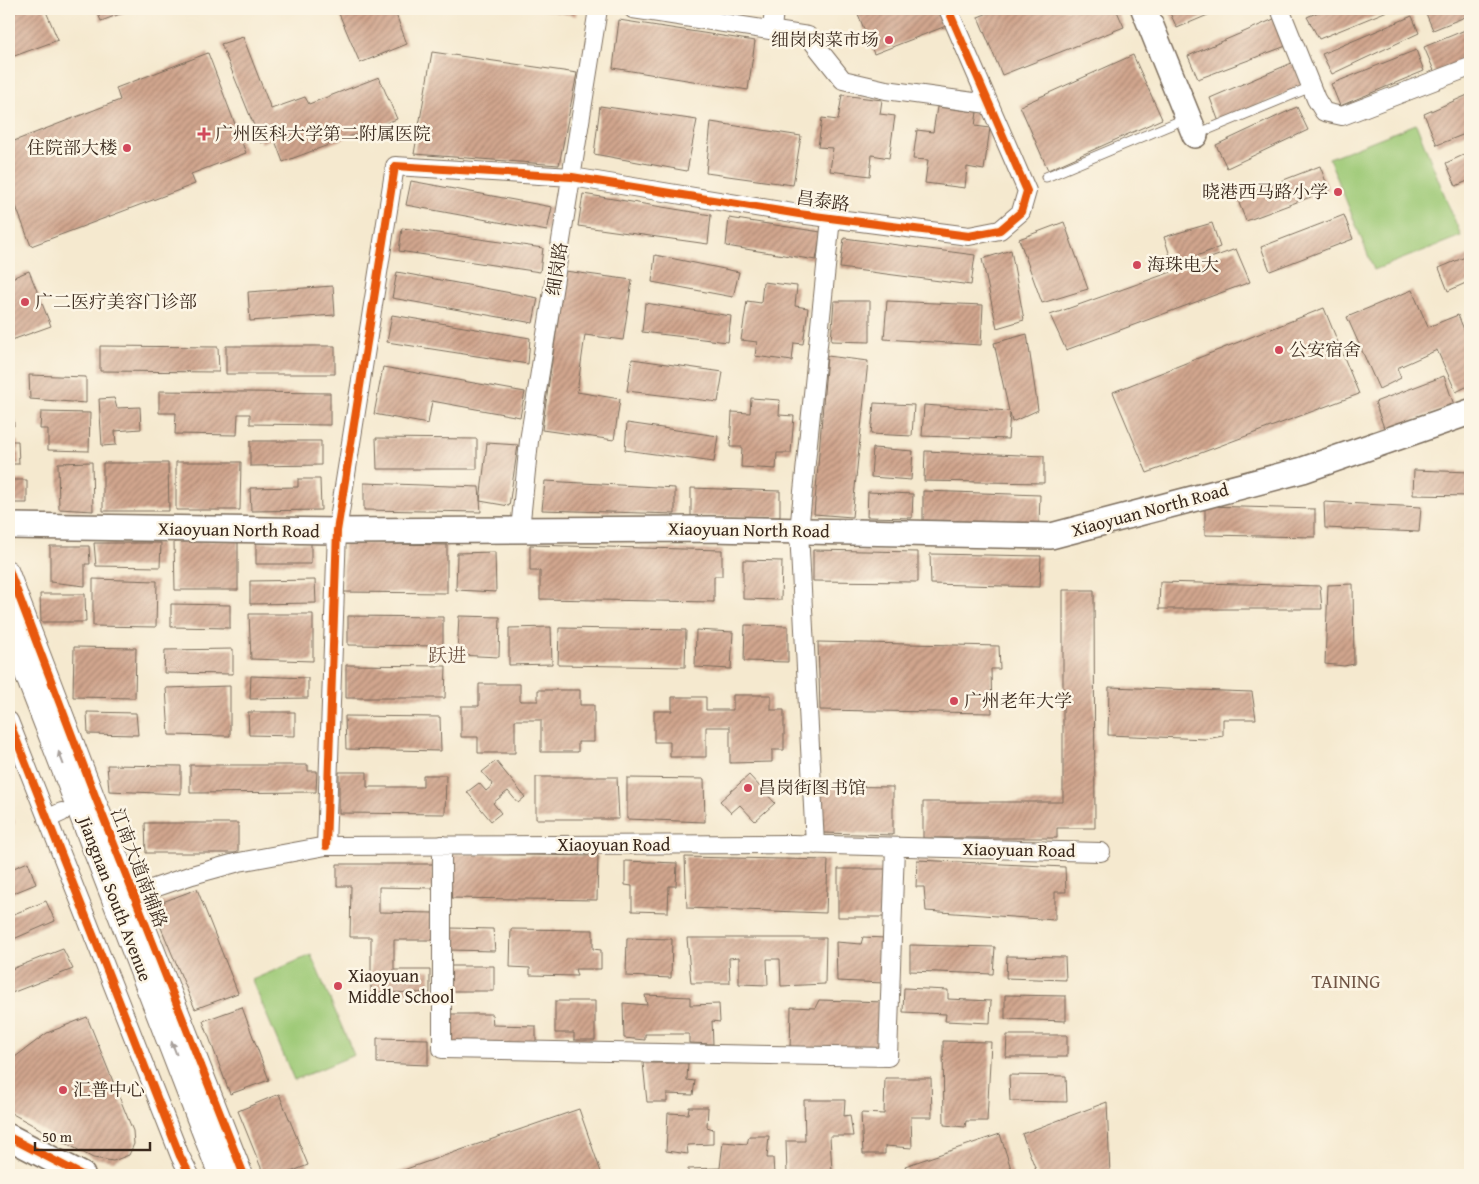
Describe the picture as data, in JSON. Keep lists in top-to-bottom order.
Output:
{
  "streets": {
    "main road": ["Jiangnan South Avenue"],
    "street": [
      "昌泰路",
      "细岗路",
      "Xiaoyuan North Road",
      "Xiaoyuan Road",
      "江南大道南辅路"
    ]
  },
  "crossings": [
    ["昌泰路", "细岗路"],
    ["昌泰路", "Xiaoyuan North Road"],
    ["细岗路", "Xiaoyuan North Road"],
    ["Xiaoyuan Road", "江南大道南辅路"],
    ["江南大道南辅路", "Jiangnan South Avenue"]
  ],
  "districts": ["跃进", "TAINING"],
  "places": {
    "other": [
      "细岗肉菜市场",
      "住院部大楼",
      "晓港西马路小学",
      "海珠电大",
      "广二医疗美容门诊部",
      "公安宿舍",
      "广州老年大学",
      "昌岗街图书馆",
      "Xiaoyuan Middle School",
      "汇普中心"
    ],
    "health": ["广州医科大学第二附属医院"]
  },
  "scale_bar": "50 m"
}
